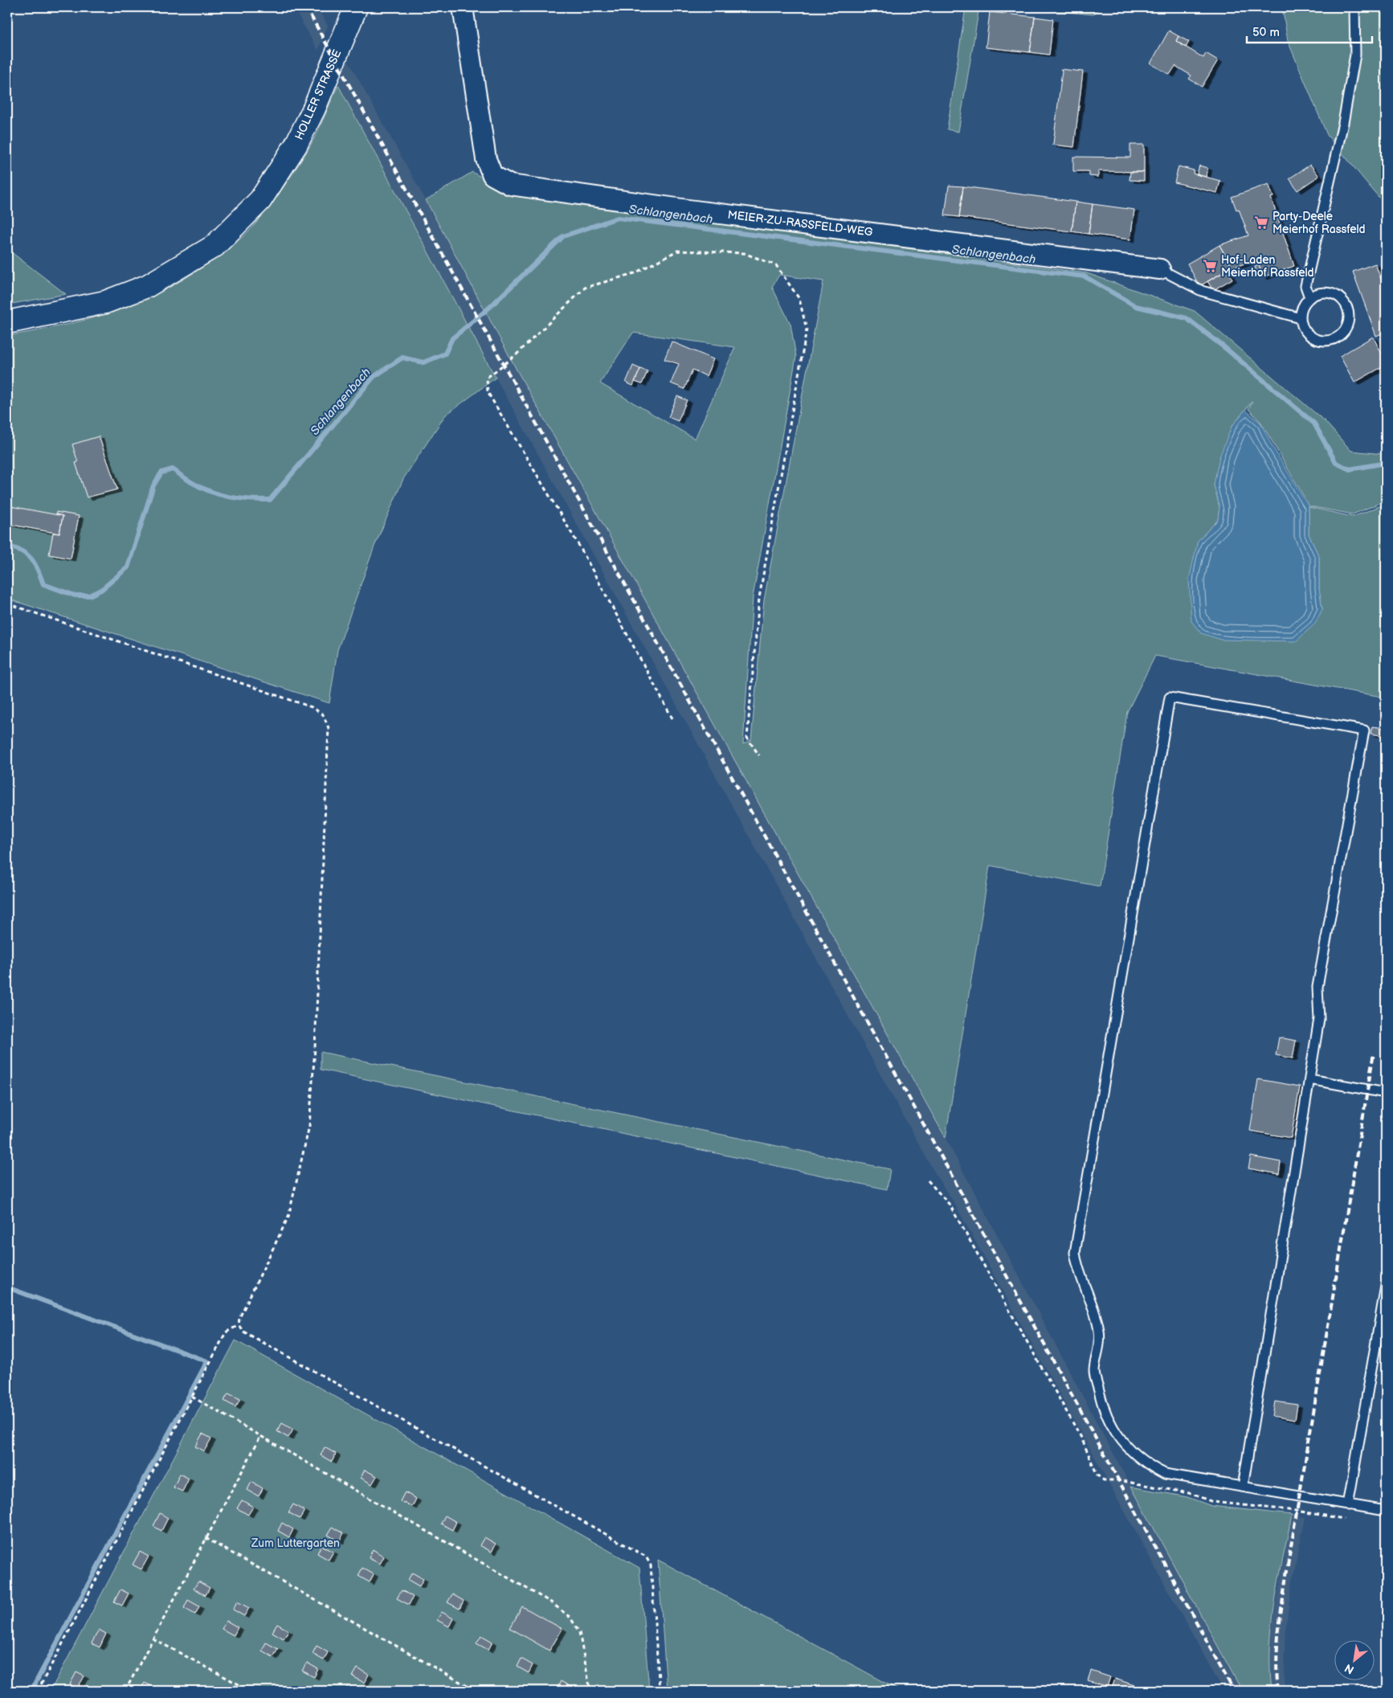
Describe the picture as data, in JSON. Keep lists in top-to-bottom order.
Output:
{
  "streets": {
    "street": ["HOLLER STRASSE", "MEIER-ZU-RASSFELD-WEG"]
  },
  "water": ["Schlangenbach"],
  "parks": ["Zum Luttergarten"],
  "places": {
    "supermarket": ["Party-Deele Meierhof Rassfeld", "Hof-Laden Meierhof Rassfeld"]
  },
  "scale_bar": "50 m",
  "north": "bottom left"
}
